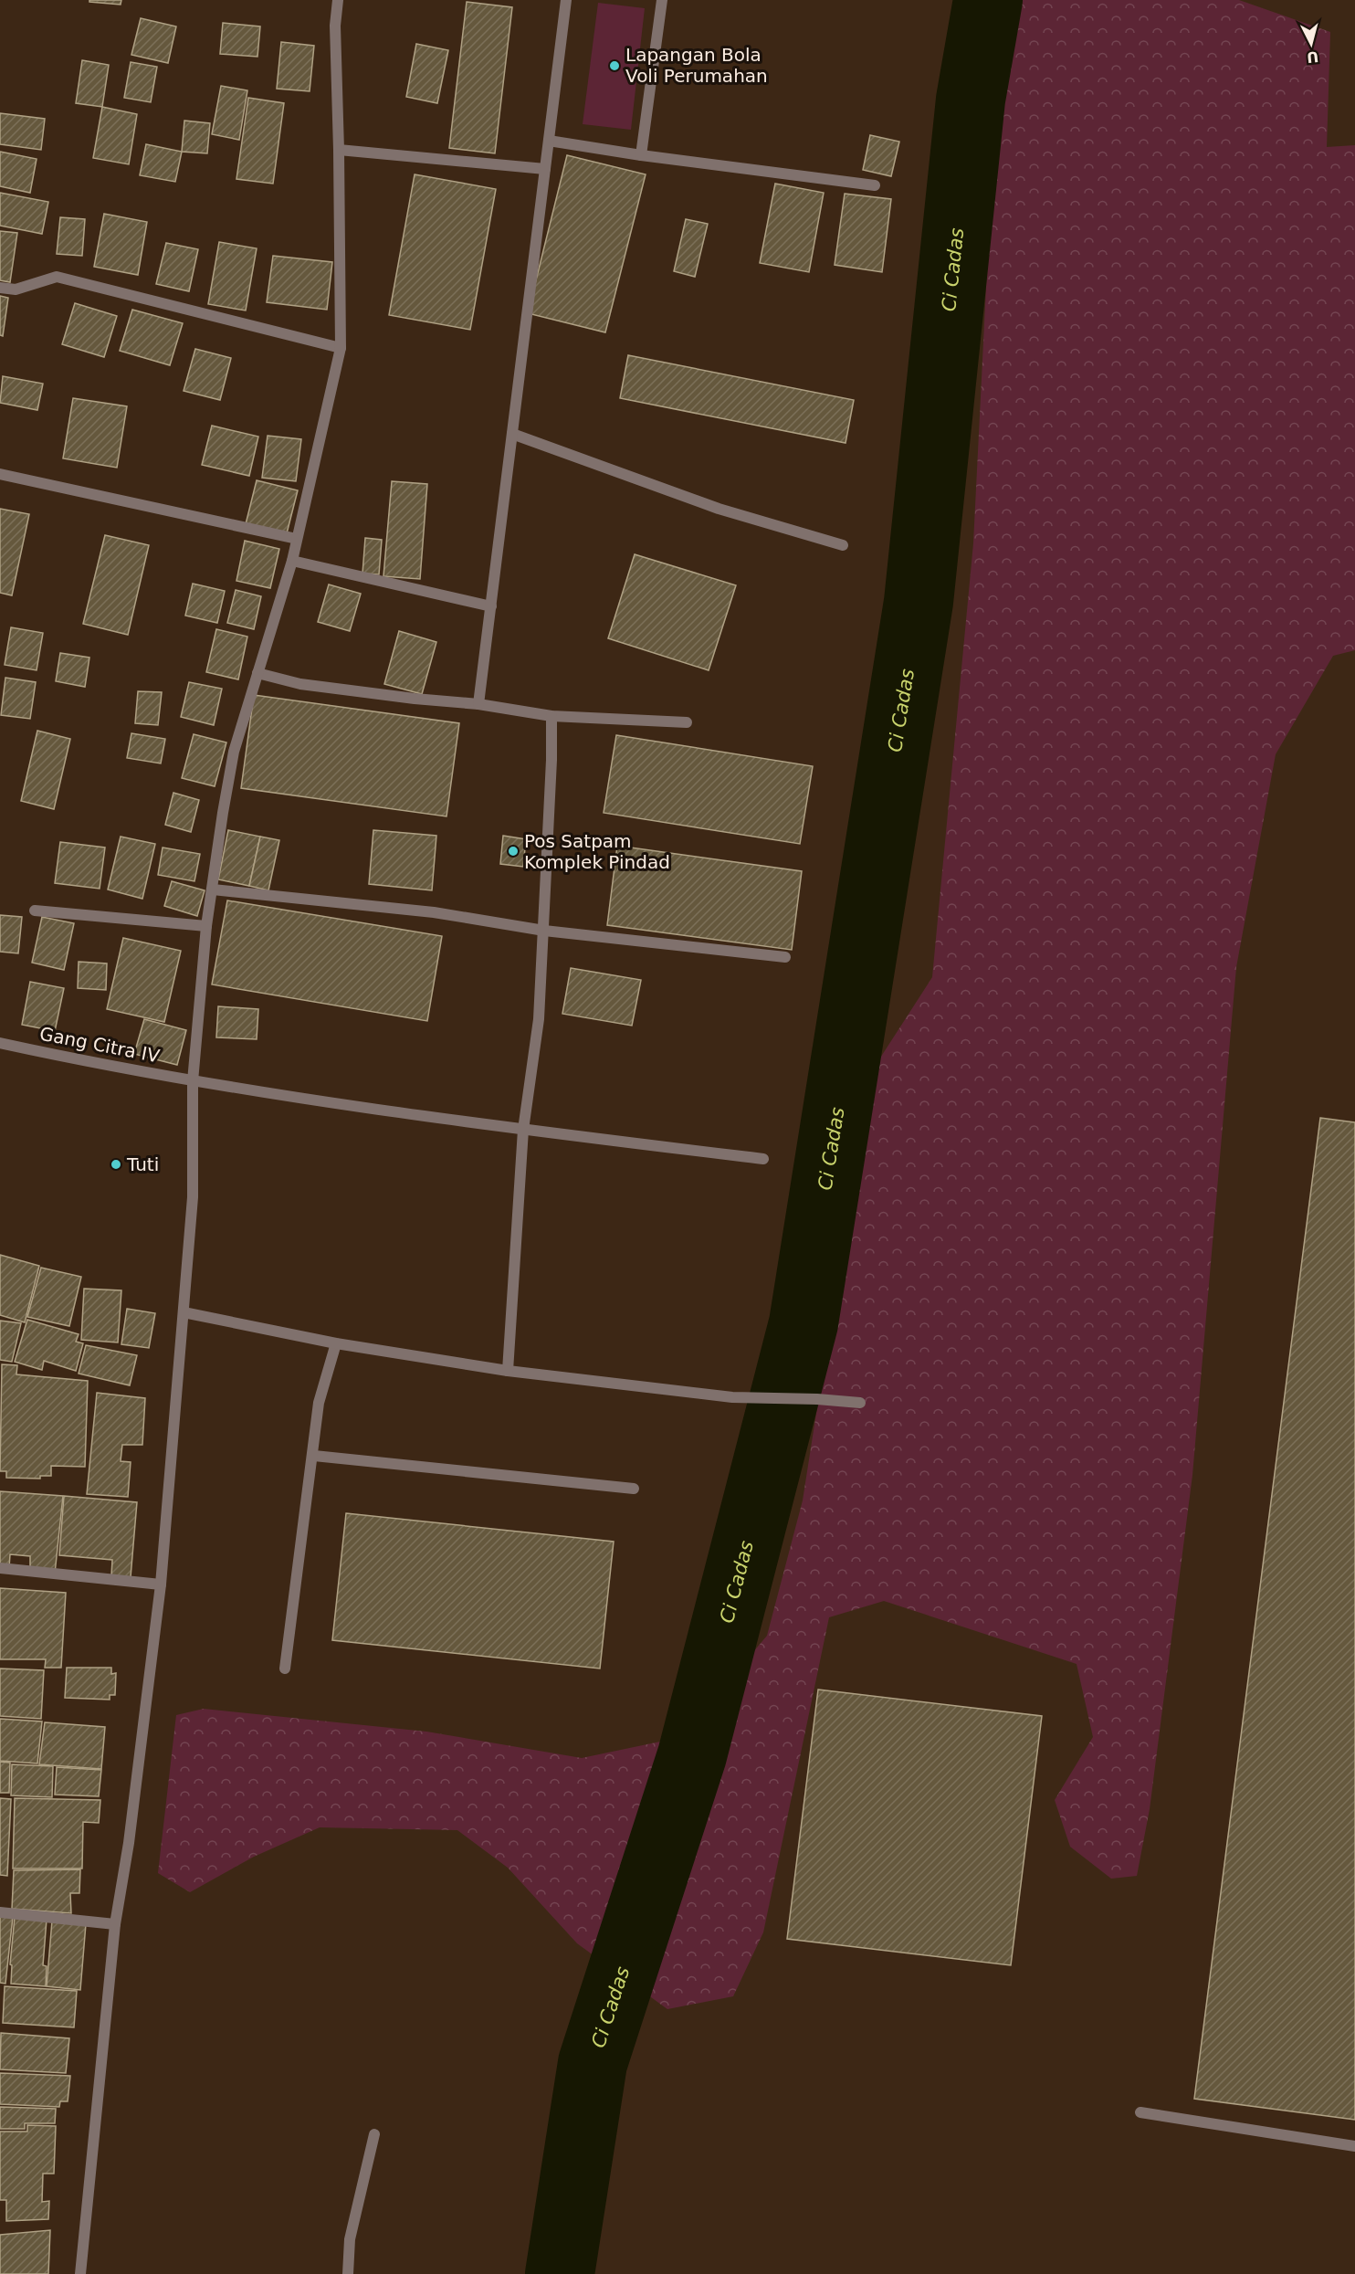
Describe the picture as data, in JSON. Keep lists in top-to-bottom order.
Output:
{
  "streets": {
    "street": ["Gang Citra IV"]
  },
  "water": ["Ci Cadas"],
  "places": ["Lapangan Bola Voli Perumahan", "Pos Satpam Komplek Pindad", "Tuti"],
  "north": "bottom"
}
